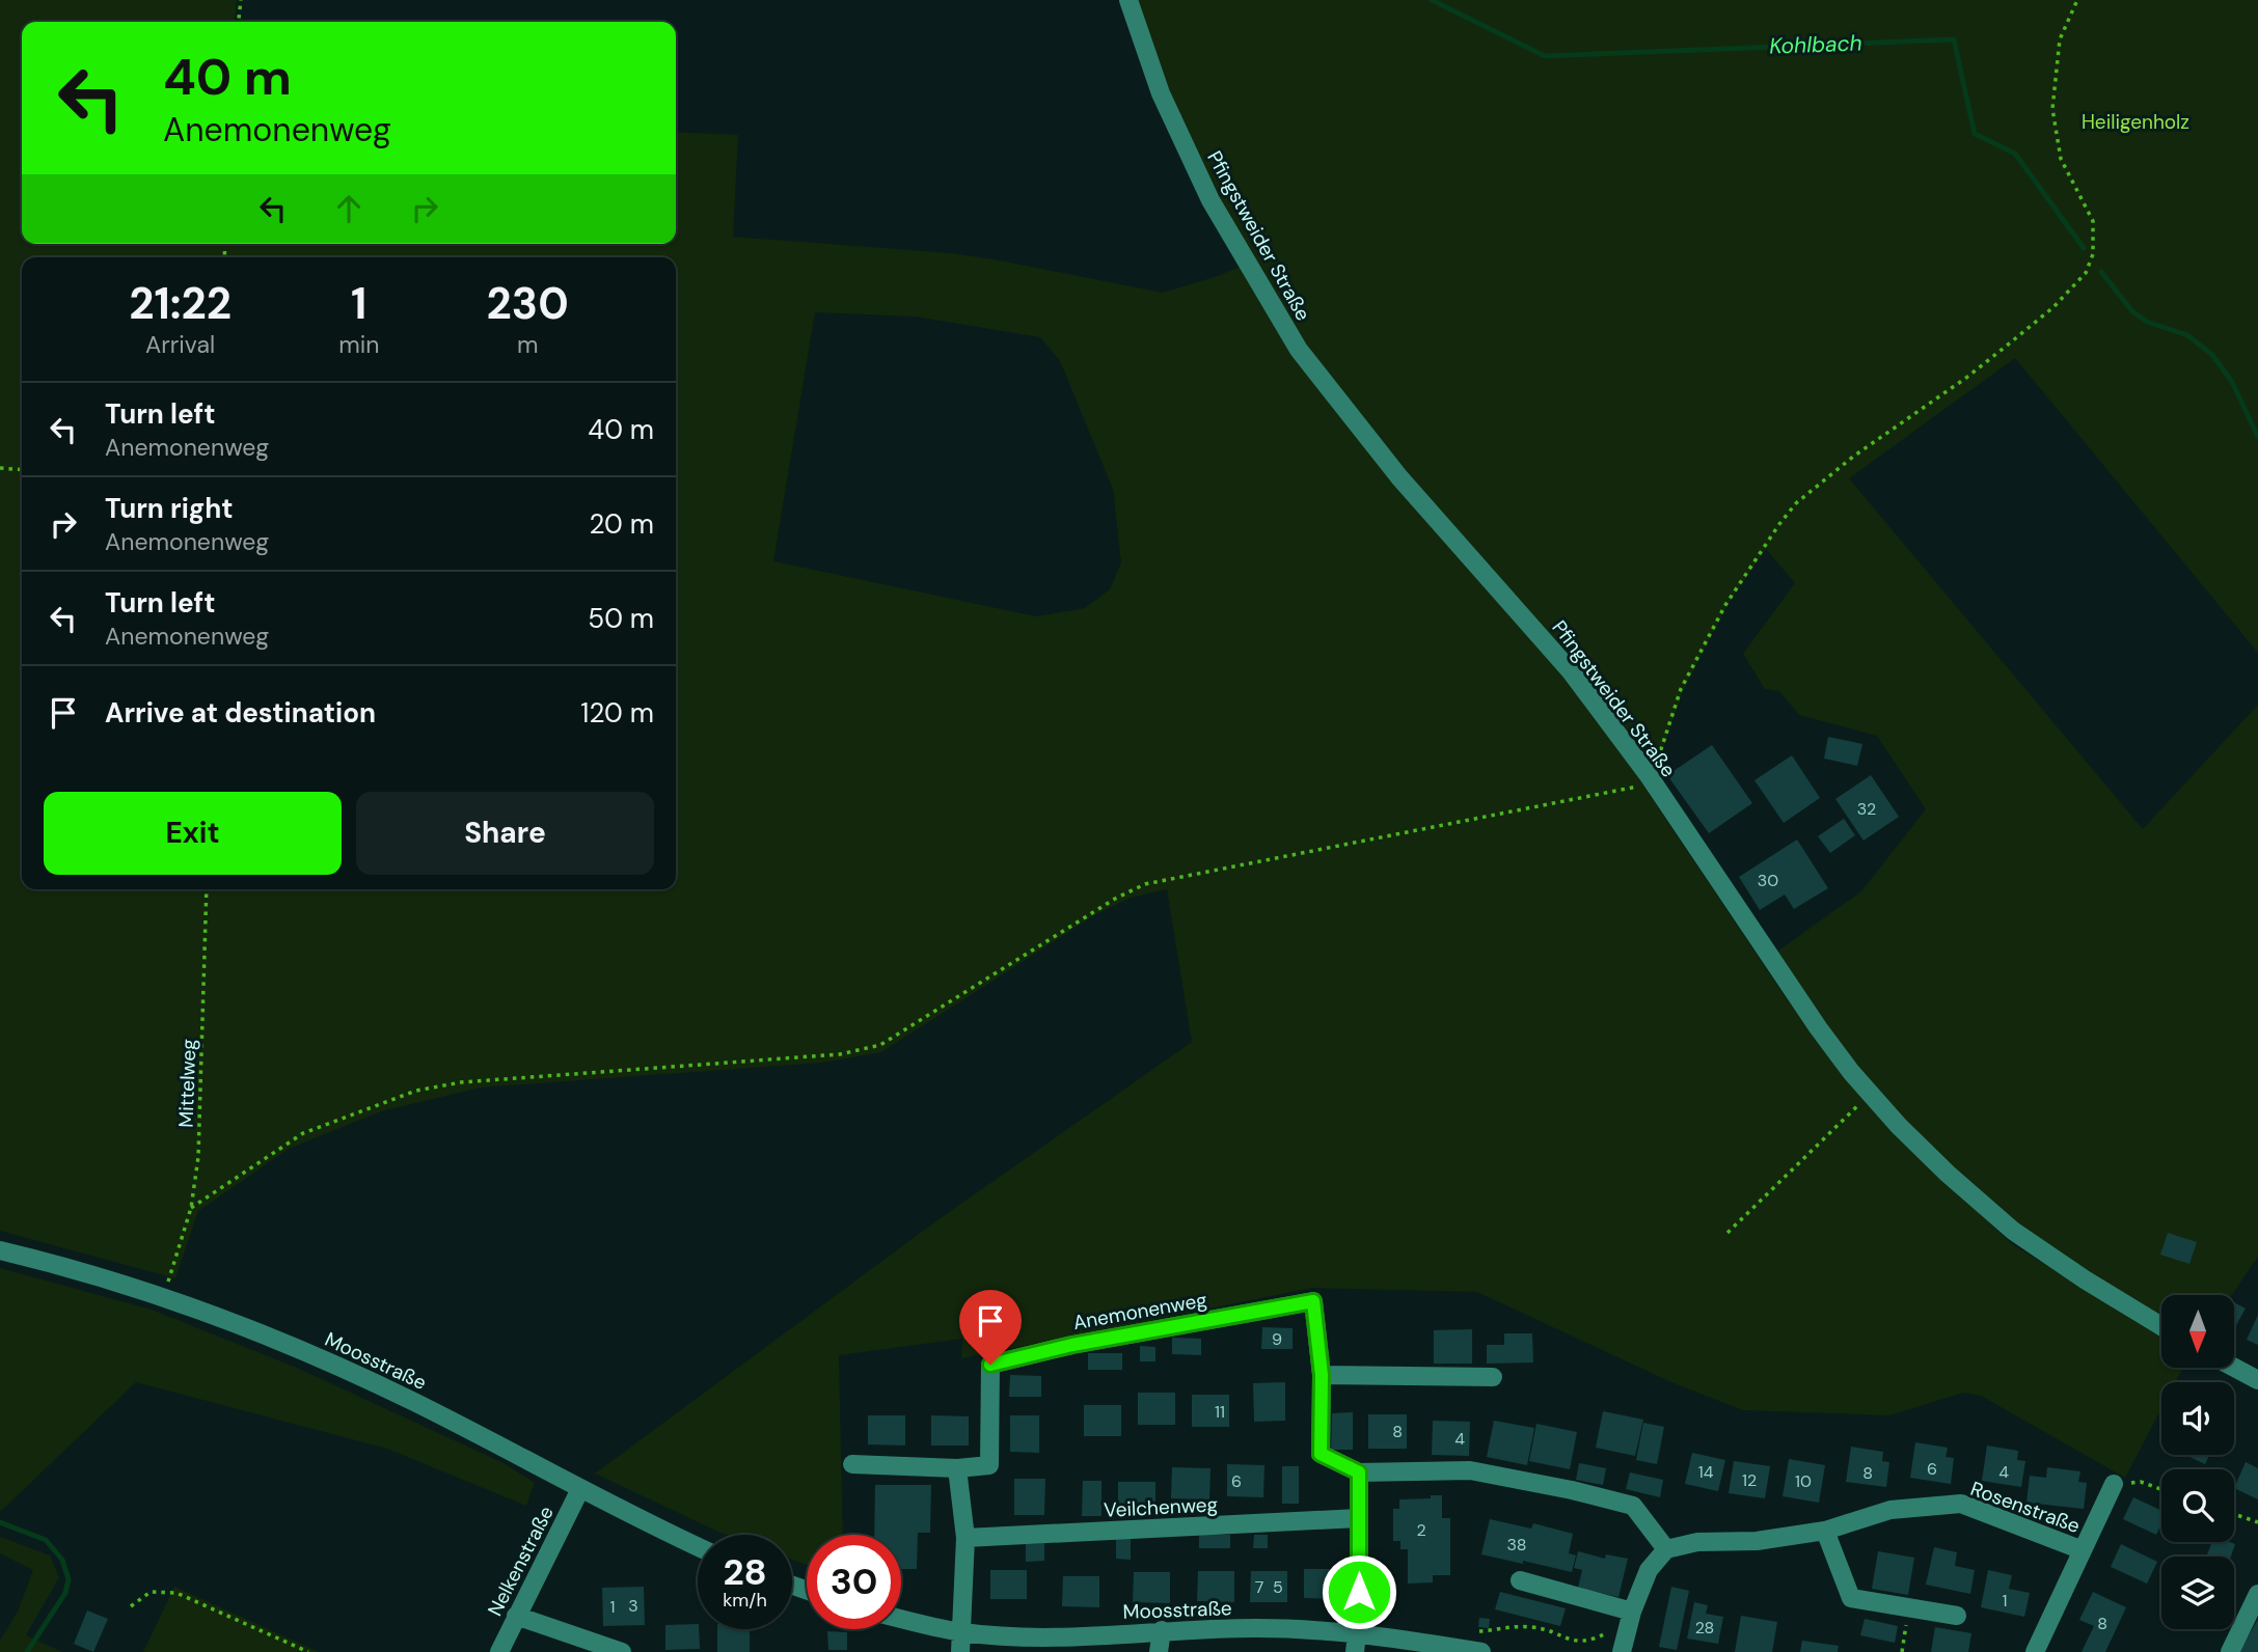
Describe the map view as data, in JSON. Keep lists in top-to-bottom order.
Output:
{
  "streets": {
    "street": [
      "Pfingstweider Straße",
      "Anemonenweg",
      "Moosstraße",
      "Veilchenweg",
      "Rosenstraße",
      "Nelkenstraße"
    ],
    "path": ["Mittelweg"]
  },
  "crossings": [
    ["Anemonenweg", "Rosenstraße"],
    ["Moosstraße", "Nelkenstraße"]
  ],
  "water": ["Kohlbach"],
  "parks": ["Heiligenholz"],
  "house_numbers": [
    "32",
    "30",
    "9",
    "11",
    "8",
    "4",
    "6",
    "14",
    "4",
    "8",
    "12",
    "6",
    "10",
    "2",
    "38",
    "7",
    "5",
    "1",
    "3",
    "1",
    "8",
    "28"
  ],
  "north": "bottom",
  "page": {
    "turn": ["40 m", "Anemonenweg"],
    "eta": [
      "21:22",
      "Arrival",
      "1",
      "min",
      "230",
      "m"
    ],
    "list": [
      {
        "name": "Turn left",
        "note": "Anemonenweg",
        "value": "40 m"
      },
      {
        "name": "Turn right",
        "note": "Anemonenweg",
        "value": "20 m"
      },
      {
        "name": "Turn left",
        "note": "Anemonenweg",
        "value": "50 m"
      },
      {
        "name": "Arrive at destination",
        "value": "120 m"
      }
    ],
    "buttons": ["Exit", "Share"],
    "speed": "28 km/h",
    "limit": "30"
  }
}
